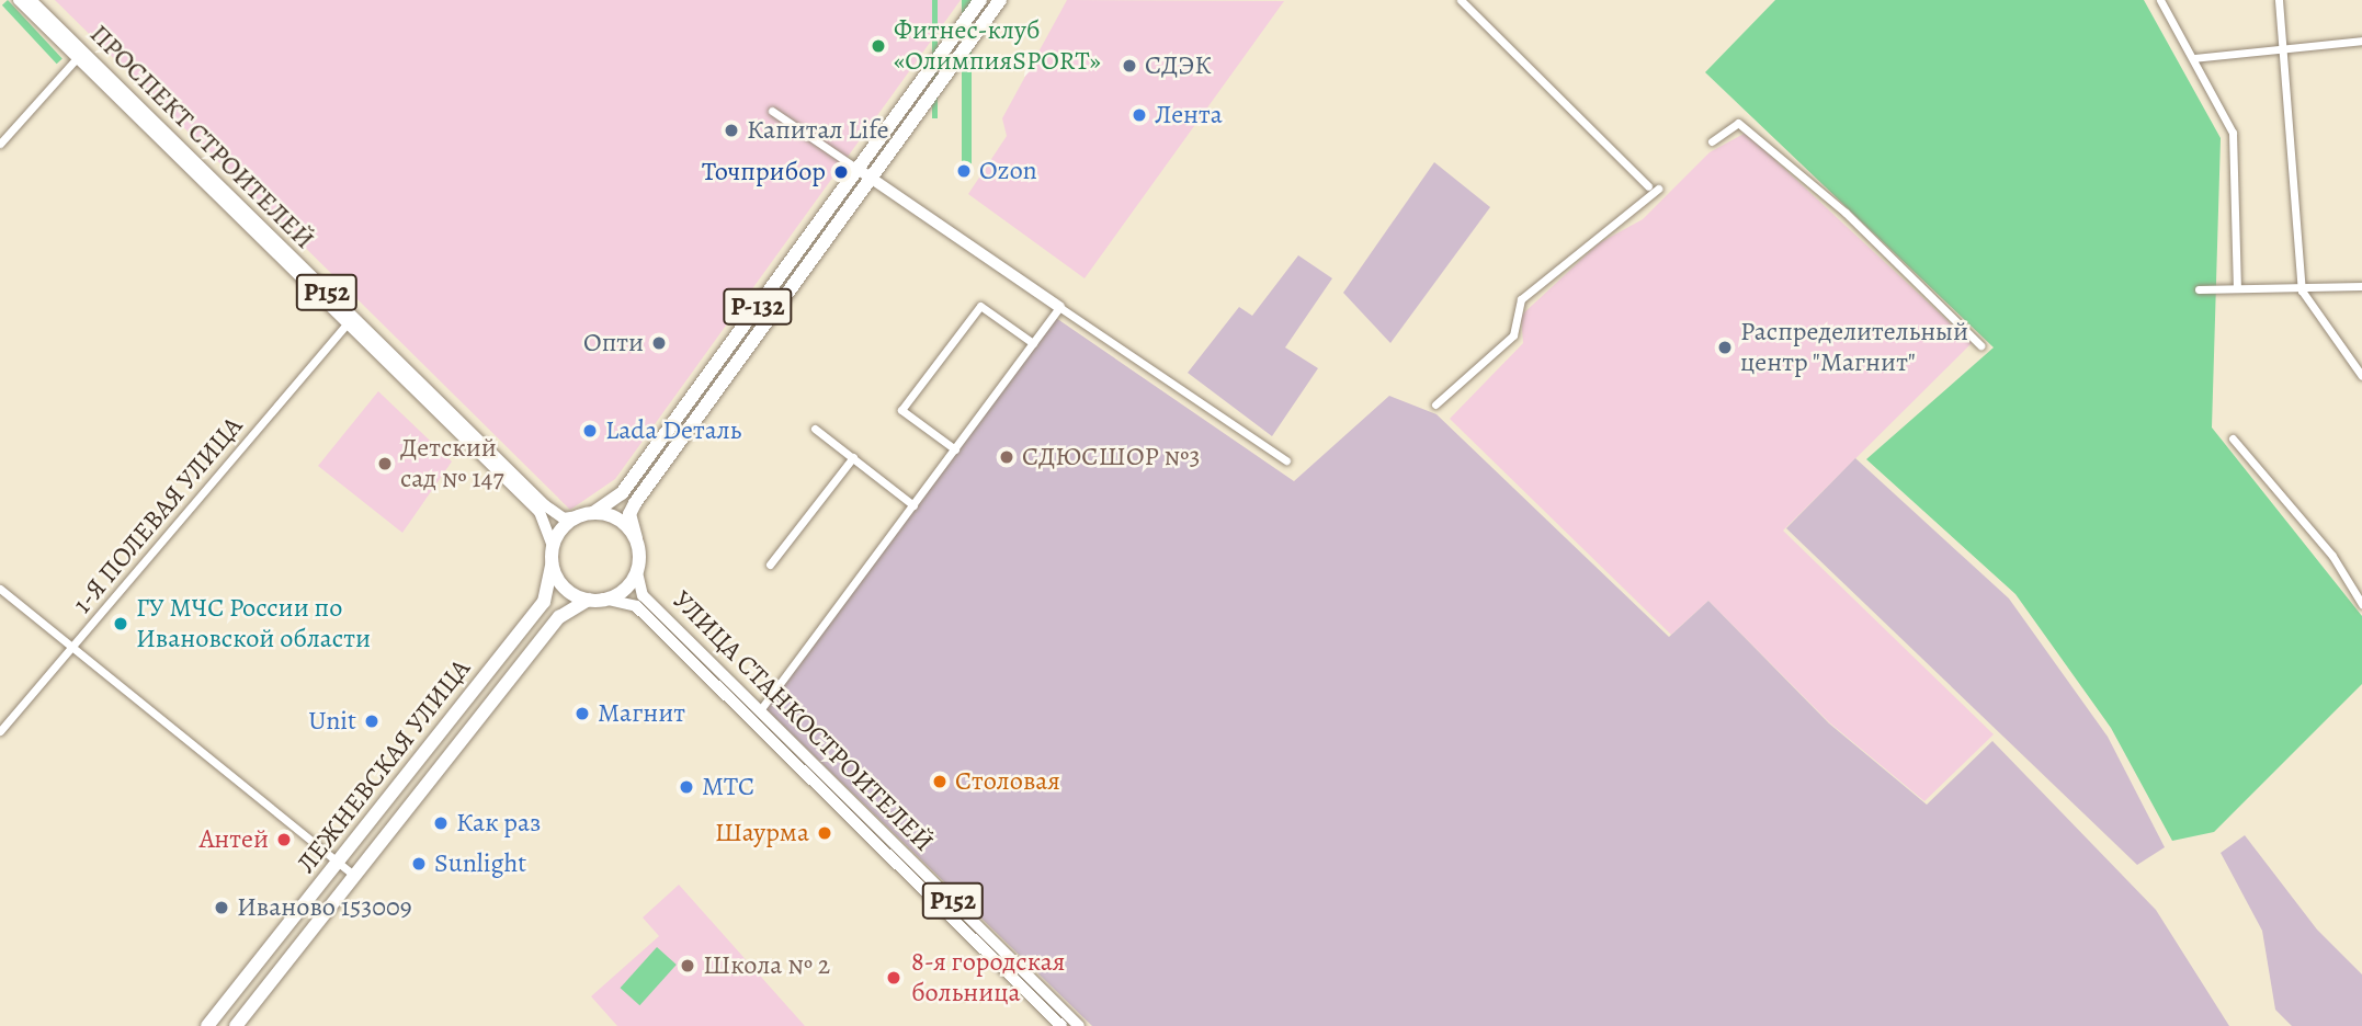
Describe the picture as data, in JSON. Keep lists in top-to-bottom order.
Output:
{
  "streets": {
    "highway": ["Р-132", "ЛЕЖНЕВСКАЯ УЛИЦА"],
    "main road": ["ПРОСПЕКТ СТРОИТЕЛЕЙ", "Р152", "УЛИЦА СТАНКОСТРОИТЕЛЕЙ"],
    "street": ["1-Я ПОЛЕВАЯ УЛИЦА"]
  },
  "crossings": [
    ["ПРОСПЕКТ СТРОИТЕЛЕЙ", "Р-132"],
    ["ПРОСПЕКТ СТРОИТЕЛЕЙ", "1-Я ПОЛЕВАЯ УЛИЦА"],
    ["ПРОСПЕКТ СТРОИТЕЛЕЙ", "УЛИЦА СТАНКОСТРОИТЕЛЕЙ"],
    ["ПРОСПЕКТ СТРОИТЕЛЕЙ", "ЛЕЖНЕВСКАЯ УЛИЦА"],
    ["Р-132", "УЛИЦА СТАНКОСТРОИТЕЛЕЙ"],
    ["Р-132", "ЛЕЖНЕВСКАЯ УЛИЦА"],
    ["УЛИЦА СТАНКОСТРОИТЕЛЕЙ", "ЛЕЖНЕВСКАЯ УЛИЦА"]
  ],
  "places": [
    "Фитнес-клуб «ОлимпияSPORT»",
    "СДЭК",
    "Лента",
    "Капитал Life",
    "Ozon",
    "Точприбор",
    "Опти",
    "Распределительный центр \"Магнит\"",
    "Lada Dеталь",
    "СДЮСШОР №3",
    "Детский сад № 147",
    "ГУ МЧС России по Ивановской области",
    "Магнит",
    "Unit",
    "Столовая",
    "МТС",
    "Как раз",
    "Шаурма",
    "Антей",
    "Sunlight",
    "Иваново 153009",
    "Школа № 2",
    "8-я городская больница"
  ]
}
